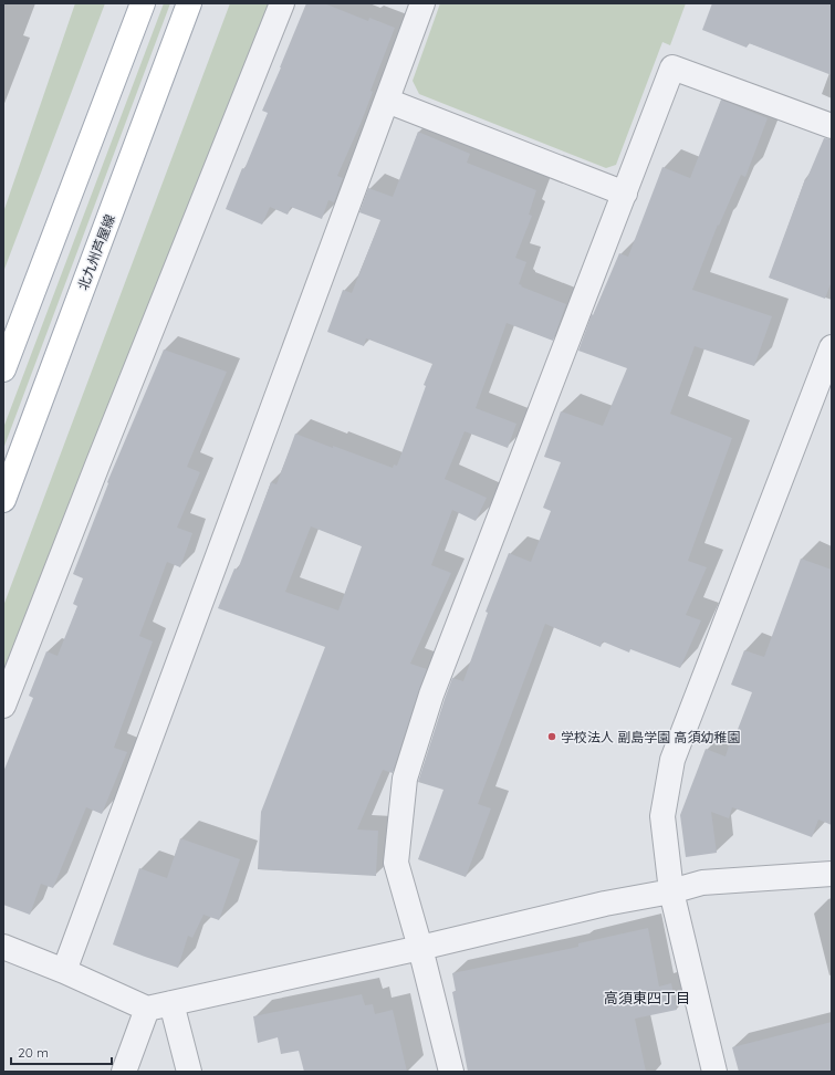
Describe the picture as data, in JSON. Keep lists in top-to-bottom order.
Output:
{
  "streets": {
    "main road": ["北九州芦屋線"]
  },
  "districts": ["高須東四丁目"],
  "places": ["学校法人 副島学園 高須幼稚園"],
  "scale_bar": "20 m"
}
